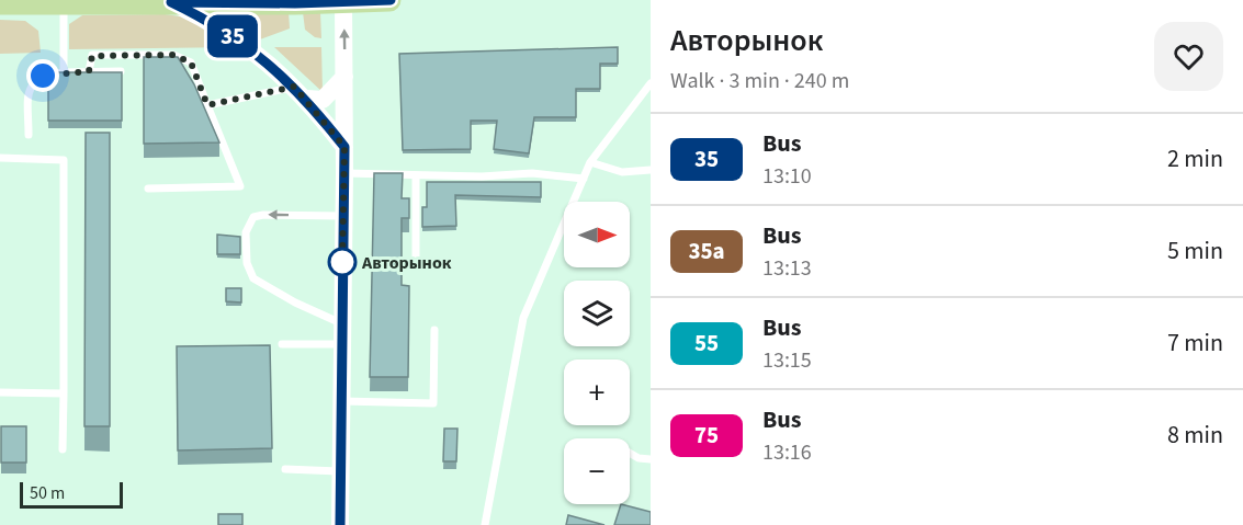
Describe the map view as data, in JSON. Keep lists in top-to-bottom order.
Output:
{
  "places": ["Авторынок"],
  "lines": ["bus line 35"],
  "scale_bar": "50 m",
  "north": "right",
  "page": {
    "on_map": "35",
    "heading": ["Авторынок", "Walk · 3 min · 240 m"],
    "list": [
      {
        "mark": "35",
        "name": "Bus",
        "note": "13:10",
        "value": "2 min"
      },
      {
        "mark": "35a",
        "name": "Bus",
        "note": "13:13",
        "value": "5 min"
      },
      {
        "mark": "55",
        "name": "Bus",
        "note": "13:15",
        "value": "7 min"
      },
      {
        "mark": "75",
        "name": "Bus",
        "note": "13:16",
        "value": "8 min"
      }
    ],
    "map_buttons": ["+", "−"],
    "scale": "50 m"
  }
}
